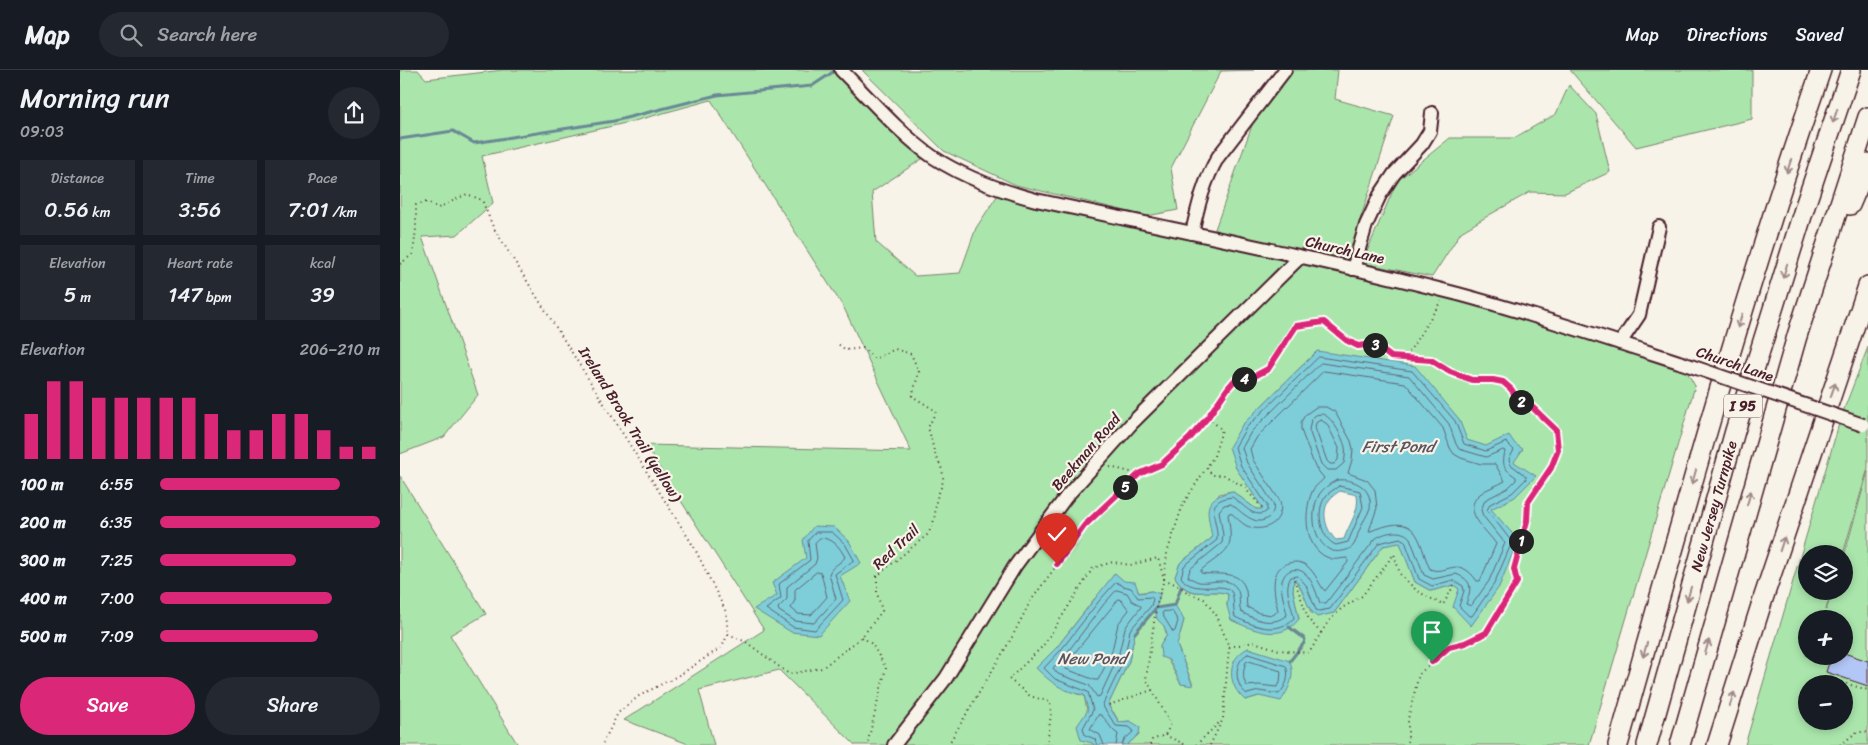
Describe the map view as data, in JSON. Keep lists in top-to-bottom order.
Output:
{
  "streets": {
    "highway": ["I 95", "New Jersey Turnpike"],
    "street": ["Church Lane", "Beekman Road"],
    "path": ["Ireland Brook Trail (yellow)", "Red Trail"]
  },
  "crossings": [
    ["Church Lane", "Beekman Road"],
    ["Ireland Brook Trail (yellow)", "Red Trail"]
  ],
  "water": ["First Pond", "New Pond"],
  "page": {
    "header": "Map",
    "search": "Search here",
    "nav": ["Map", "Directions", "Saved"],
    "heading": ["Morning run", "09:03"],
    "stats": [
      ["Distance", "0.56 km"],
      ["Time", "3:56"],
      ["Pace", "7:01 /km"],
      ["Elevation", "5 m"],
      ["Heart rate", "147 bpm"],
      ["kcal", "39"]
    ],
    "chart": ["Elevation", "206–210 m"],
    "pins": [
      "3",
      "4",
      "2",
      "5",
      "1"
    ],
    "list": [
      {
        "name": "100 m",
        "note": "6:55"
      },
      {
        "name": "200 m",
        "note": "6:35"
      },
      {
        "name": "300 m",
        "note": "7:25"
      },
      {
        "name": "400 m",
        "note": "7:00"
      },
      {
        "name": "500 m",
        "note": "7:09"
      }
    ],
    "map_buttons": ["+", "−"],
    "buttons": ["Save", "Share"]
  }
}
